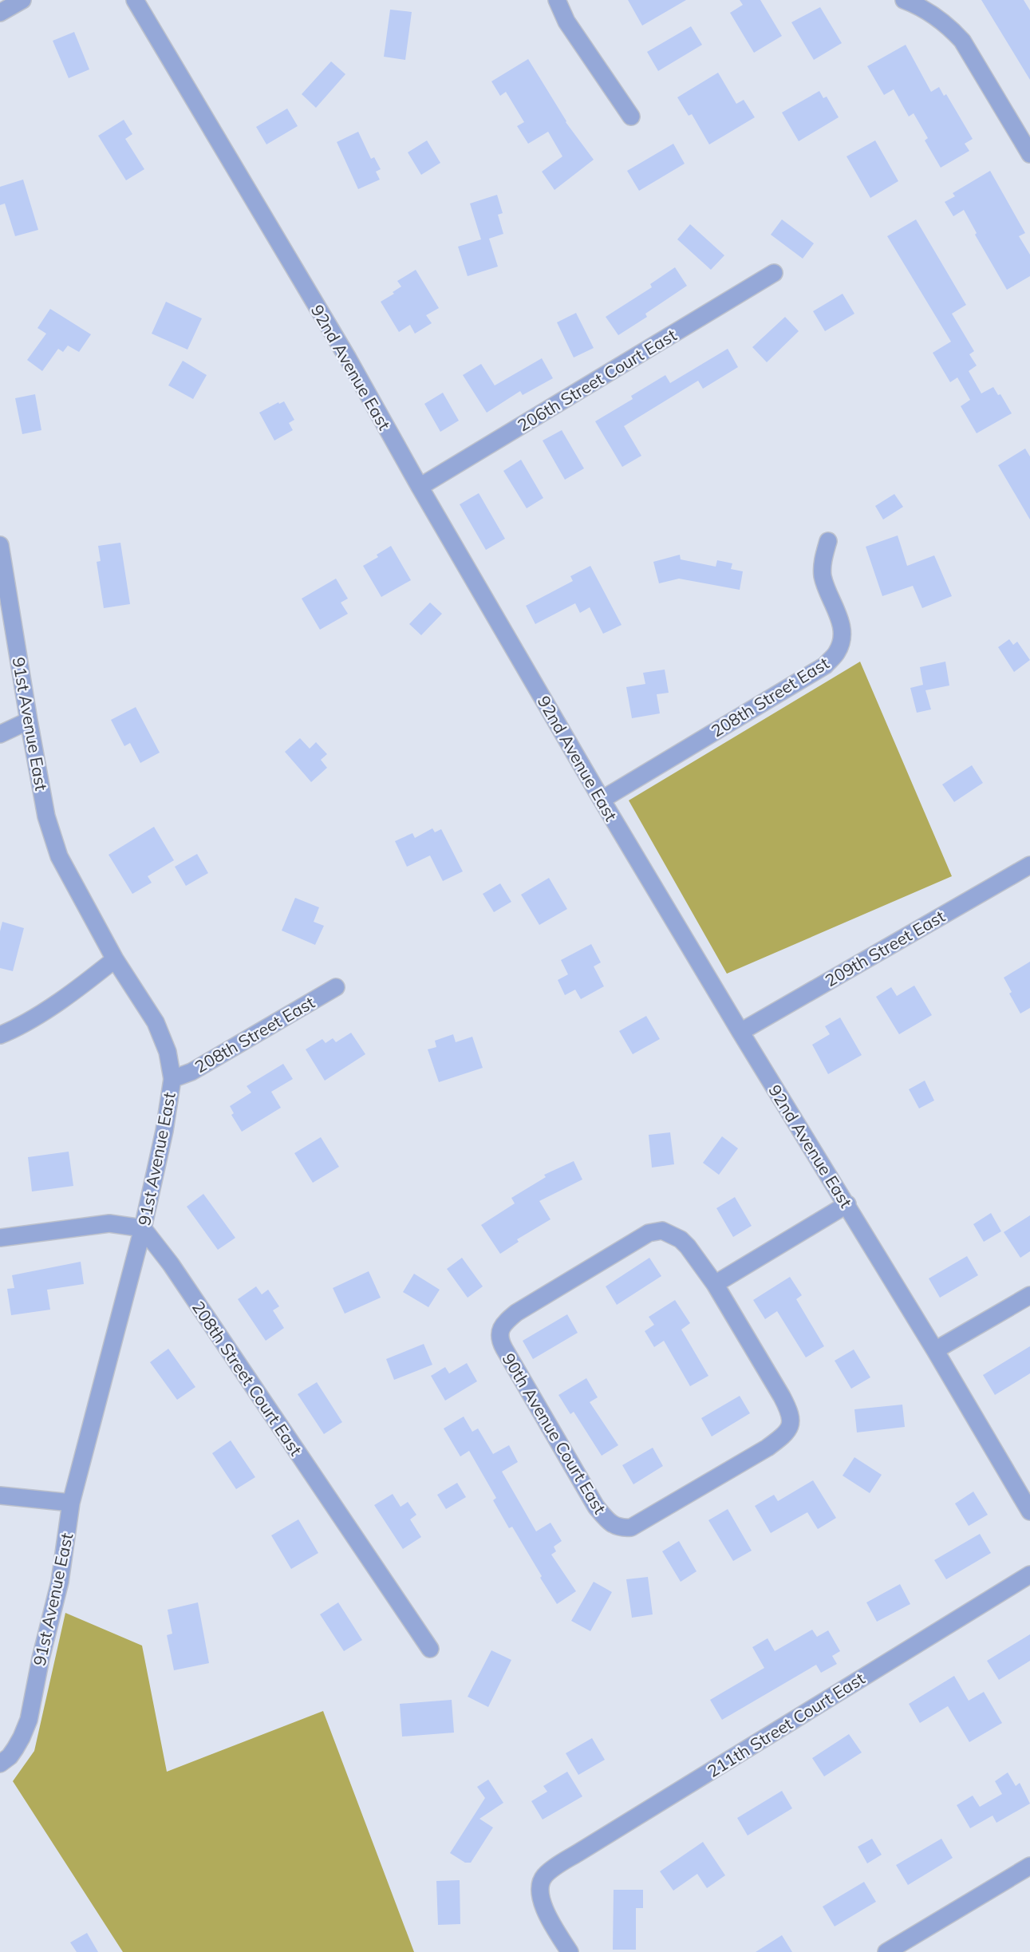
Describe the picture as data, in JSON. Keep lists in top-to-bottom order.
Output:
{
  "streets": {
    "street": [
      "92nd Avenue East",
      "206th Street Court East",
      "208th Street East",
      "91st Avenue East",
      "209th Street East",
      "208th Street Court East",
      "90th Avenue Court East",
      "211th Street Court East"
    ]
  },
  "crossings": [
    ["92nd Avenue East", "206th Street Court East"],
    ["92nd Avenue East", "208th Street East"],
    ["92nd Avenue East", "209th Street East"],
    ["208th Street East", "91st Avenue East"],
    ["91st Avenue East", "208th Street Court East"]
  ]
}
